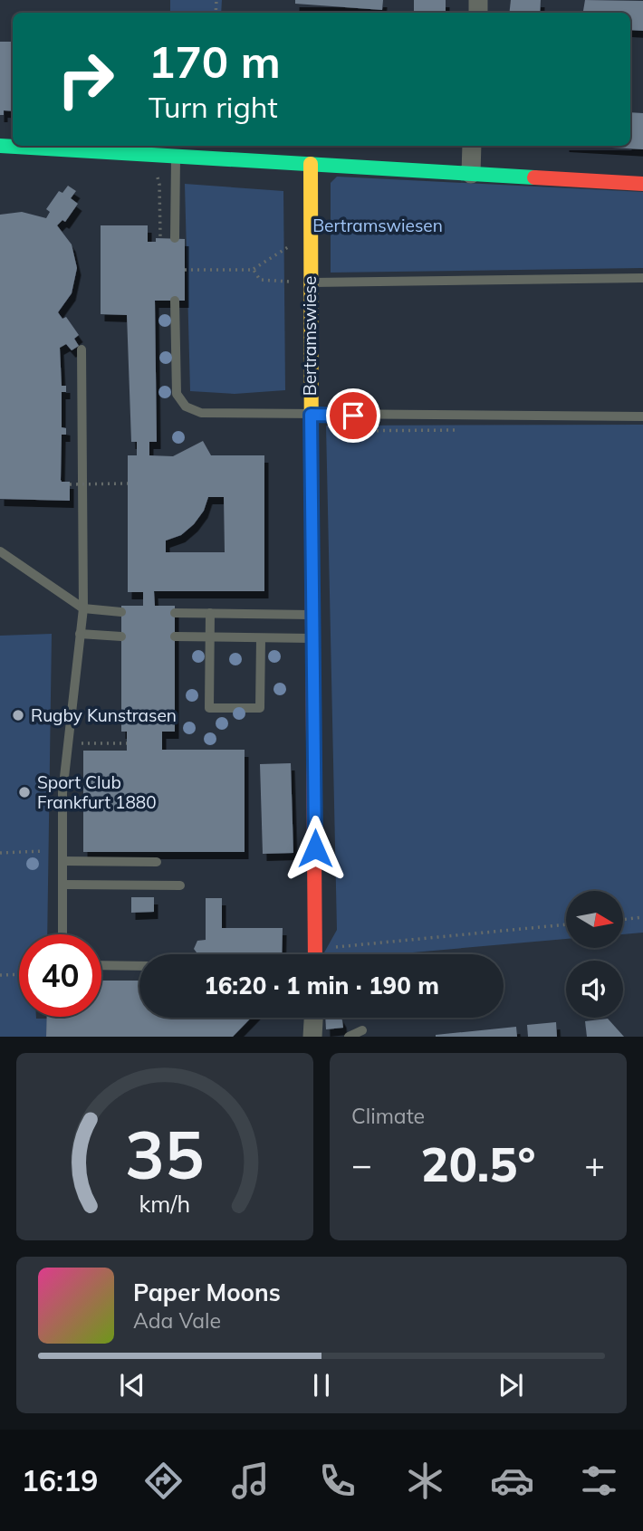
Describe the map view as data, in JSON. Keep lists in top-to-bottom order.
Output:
{
  "streets": {
    "street": ["Bertramswiese"]
  },
  "parks": ["Bertramswiesen"],
  "places": ["Rugby Kunstrasen", "Sport Club Frankfurt 1880"],
  "north": "right",
  "page": {
    "turn": ["170 m", "Turn right"],
    "limit": "40",
    "trip": "16:20 · 1 min · 190 m",
    "tile": "Climate",
    "heat": ["−", "20.5°", "+"],
    "song": ["Paper Moons", "Ada Vale"],
    "tabs": "16:19",
    "gauge": ["35", "km/h"]
  }
}
